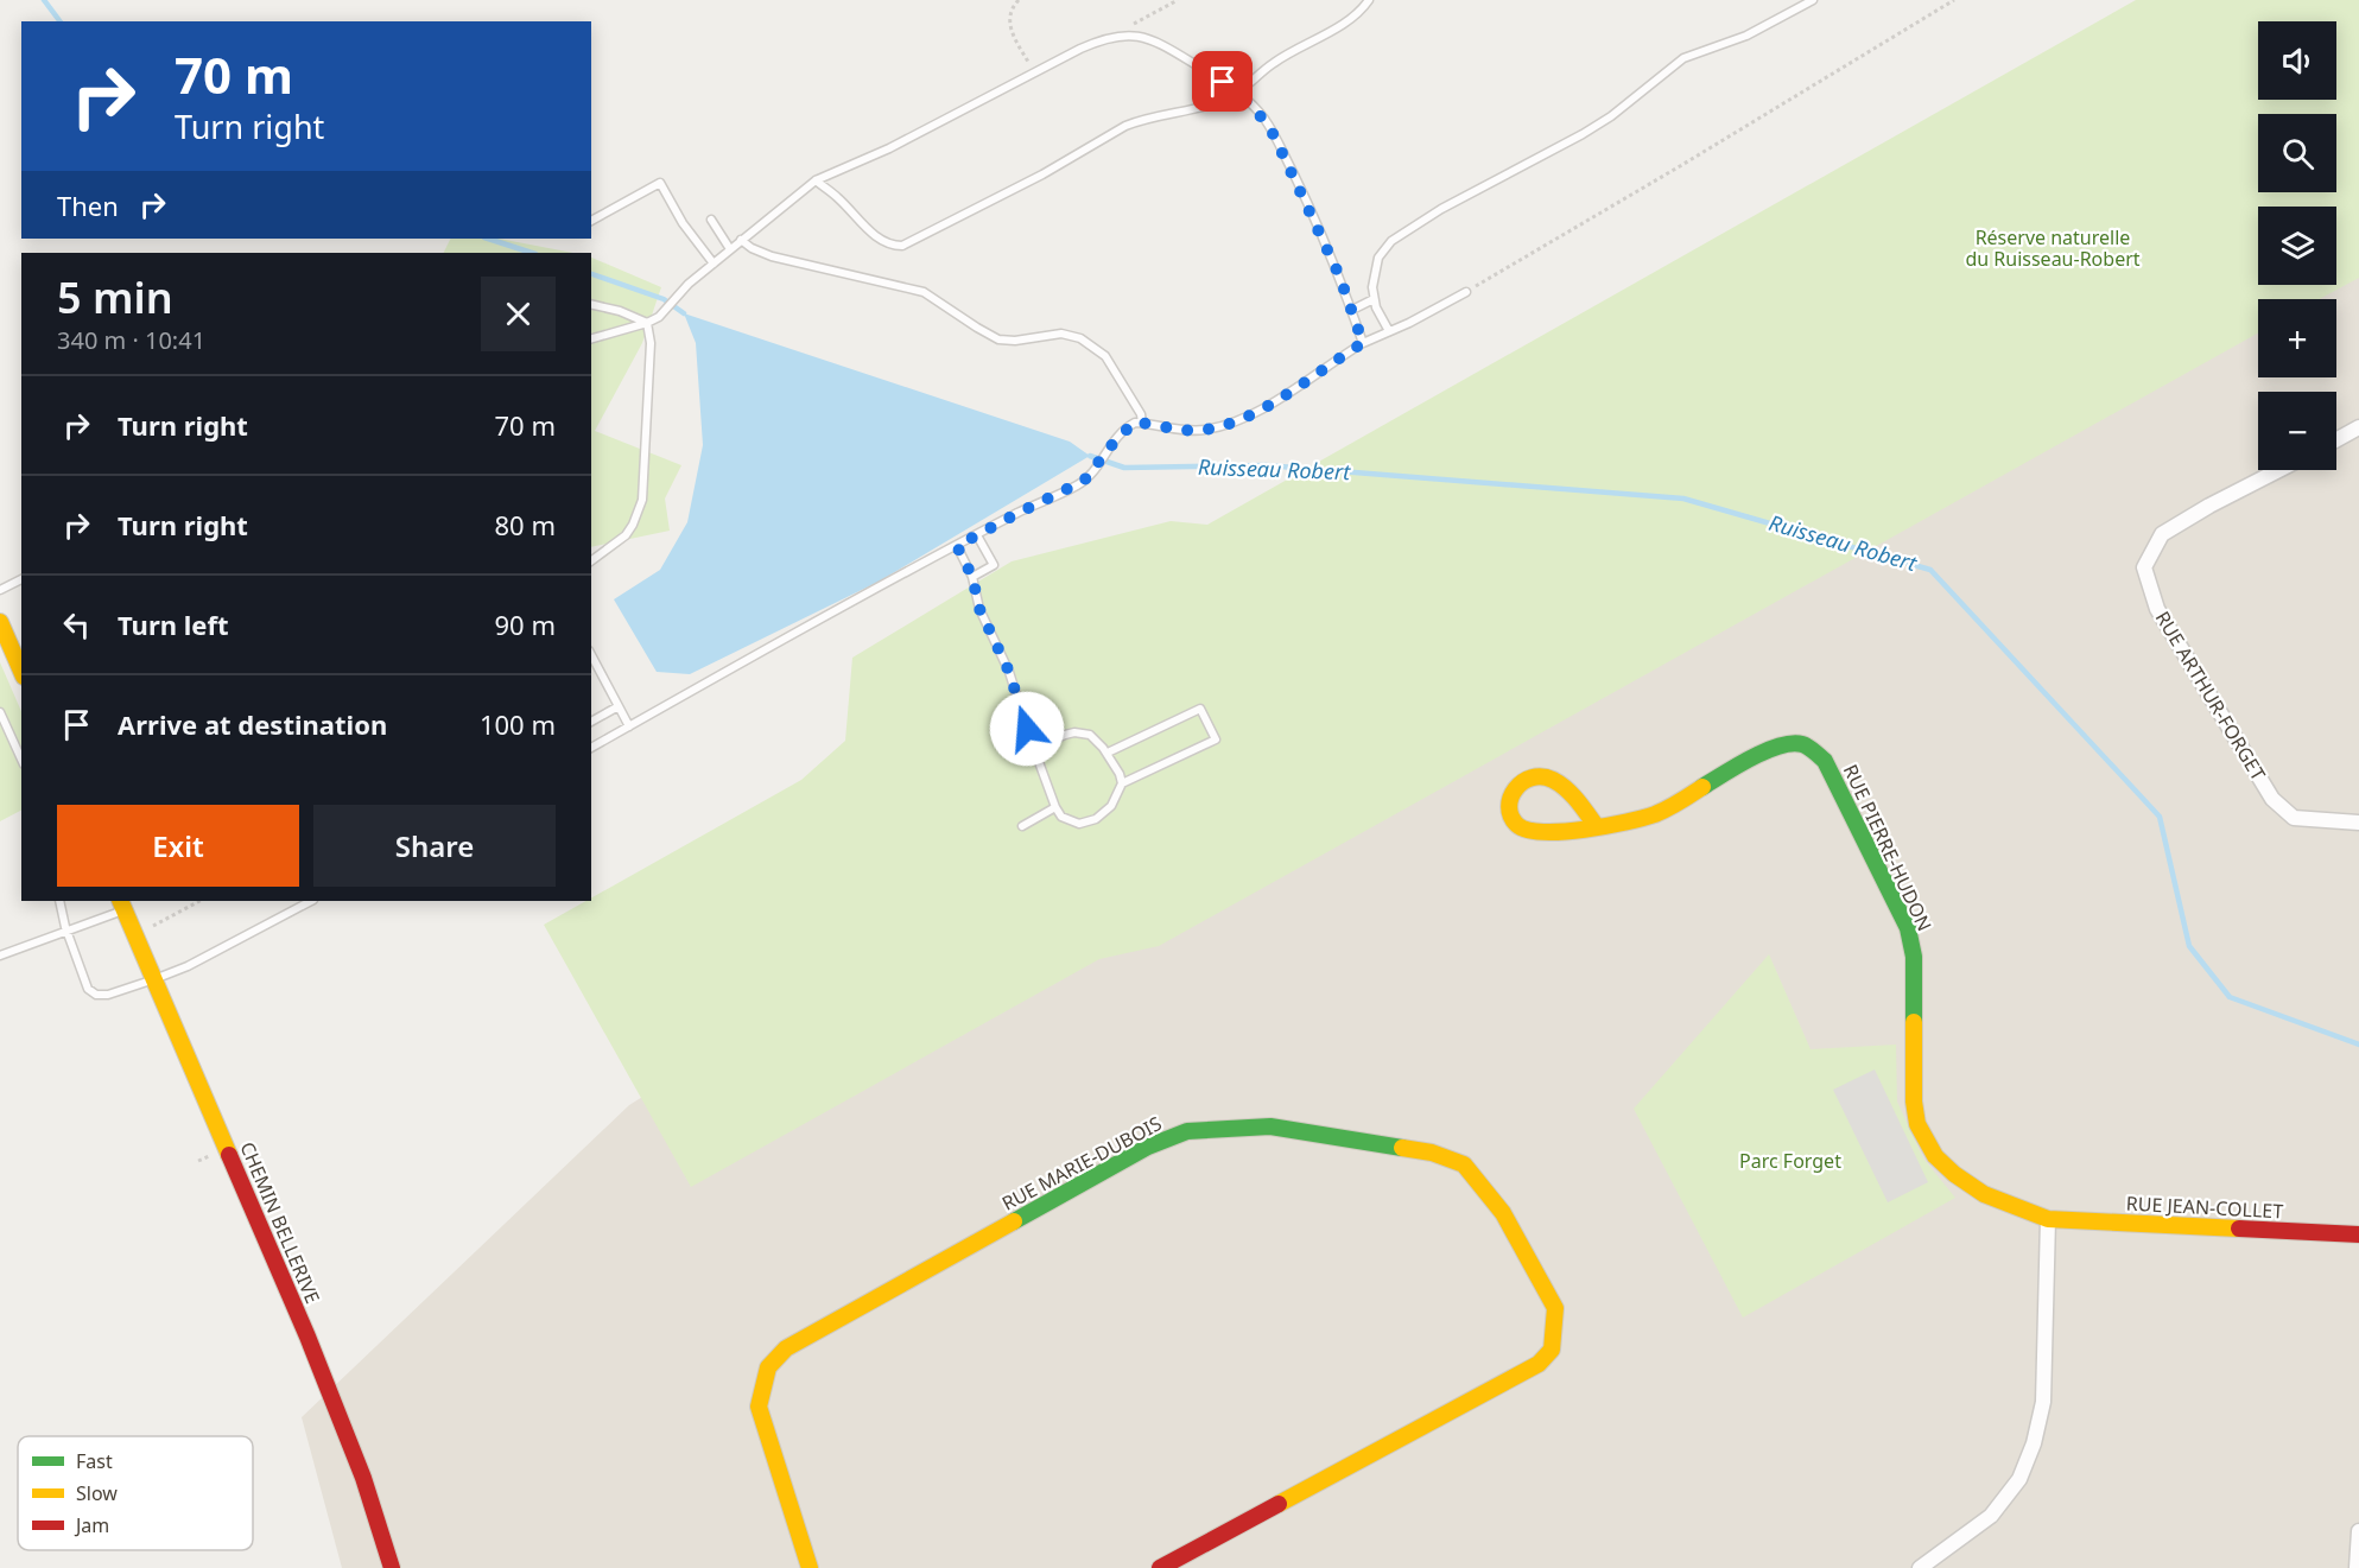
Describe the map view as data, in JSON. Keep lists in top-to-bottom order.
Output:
{
  "streets": {
    "street": [
      "RUE ARTHUR-FORGET",
      "RUE PIERRE-HUDON",
      "RUE MARIE-DUBOIS",
      "RUE JEAN-COLLET",
      "CHEMIN BELLERIVE"
    ]
  },
  "crossings": [
    ["RUE PIERRE-HUDON", "RUE JEAN-COLLET"]
  ],
  "water": ["Ruisseau Robert"],
  "parks": ["Réserve naturelle du Ruisseau-Robert", "Parc Forget"],
  "legend": ["Fast", "Slow", "Jam"],
  "page": {
    "map_buttons": ["+", "−"],
    "turn": ["70 m", "Turn right"],
    "then": "Then",
    "heading": ["5 min", "340 m · 10:41"],
    "list": [
      {
        "name": "Turn right",
        "value": "70 m"
      },
      {
        "name": "Turn right",
        "value": "80 m"
      },
      {
        "name": "Turn left",
        "value": "90 m"
      },
      {
        "name": "Arrive at destination",
        "value": "100 m"
      }
    ],
    "buttons": ["Exit", "Share"]
  }
}
